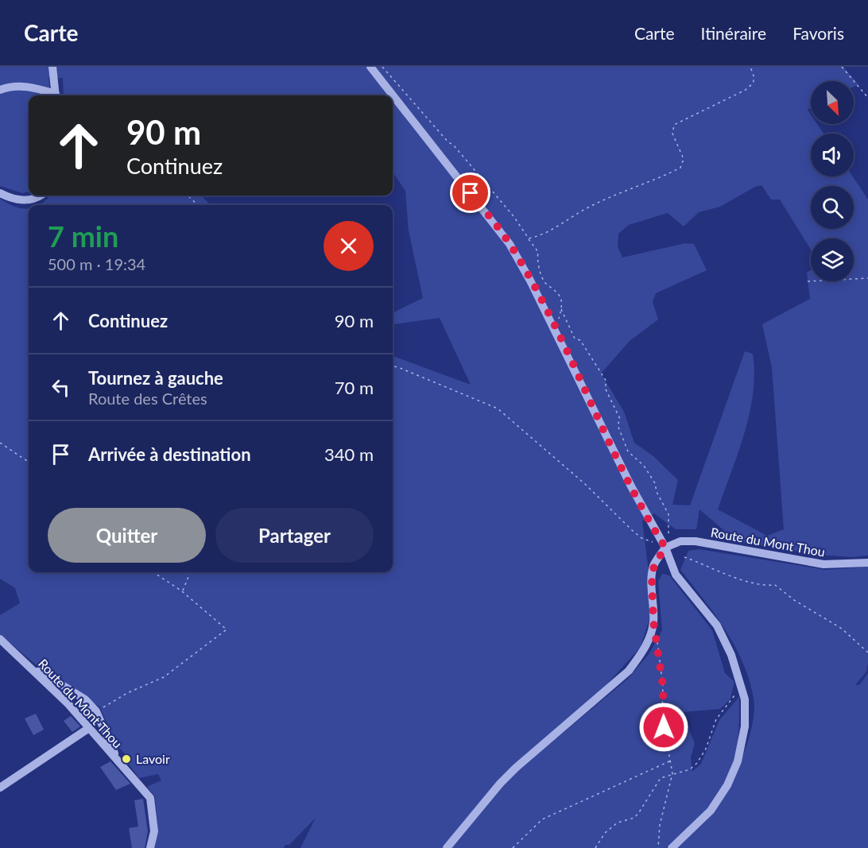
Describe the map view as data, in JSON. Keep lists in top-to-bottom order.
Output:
{
  "streets": {
    "street": ["Route du Mont Thou"]
  },
  "places": ["Lavoir"],
  "north": "bottom right",
  "page": {
    "header": "Carte",
    "nav": ["Carte", "Itinéraire", "Favoris"],
    "turn": ["90 m", "Continuez"],
    "heading": ["7 min", "500 m · 19:34"],
    "list": [
      {
        "name": "Continuez",
        "value": "90 m"
      },
      {
        "name": "Tournez à gauche",
        "note": "Route des Crêtes",
        "value": "70 m"
      },
      {
        "name": "Arrivée à destination",
        "value": "340 m"
      }
    ],
    "buttons": ["Quitter", "Partager"]
  }
}
